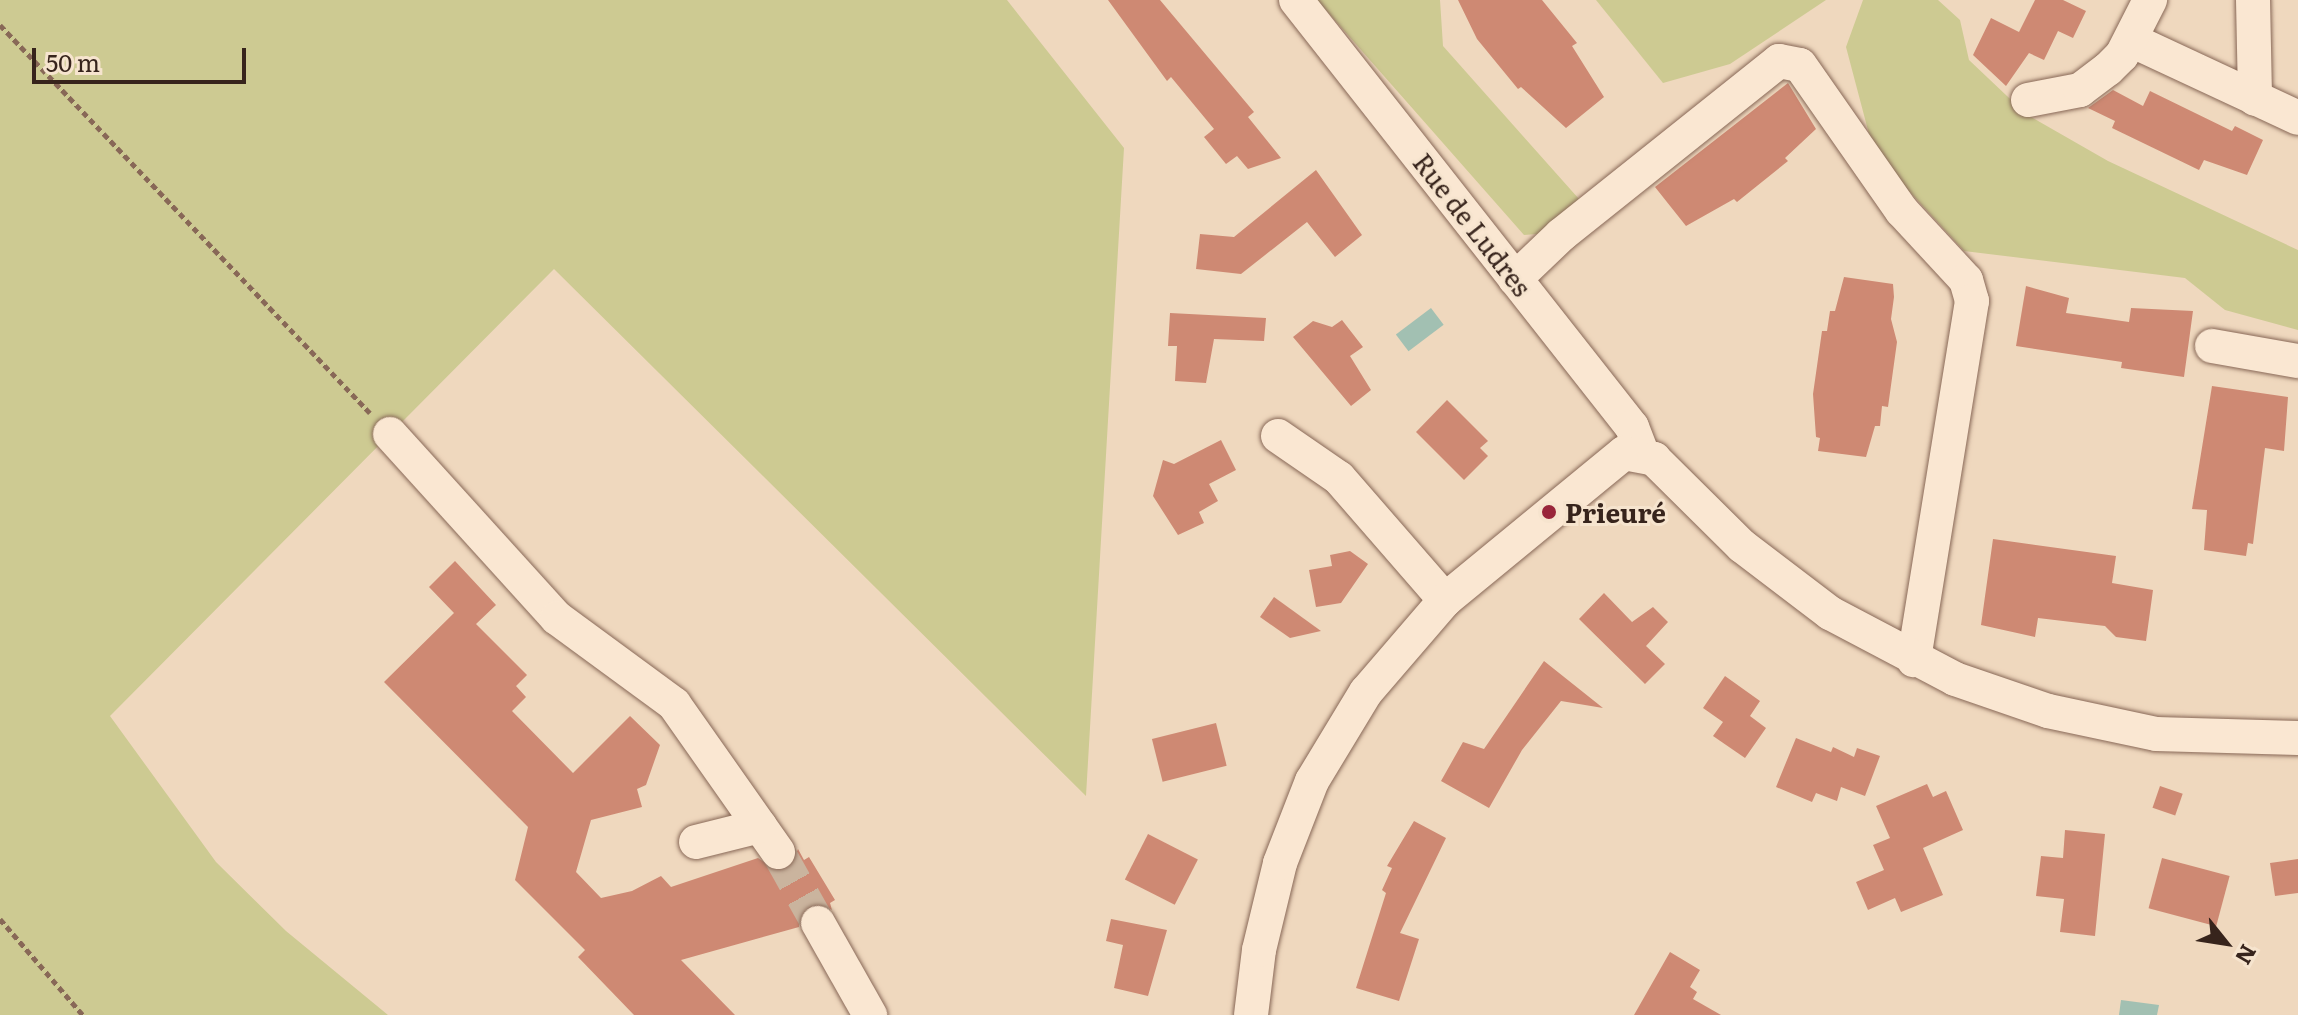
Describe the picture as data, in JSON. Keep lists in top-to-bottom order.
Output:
{
  "streets": {
    "street": ["Rue de Ludres"]
  },
  "places": ["Prieuré"],
  "scale_bar": "50 m",
  "north": "bottom right"
}
